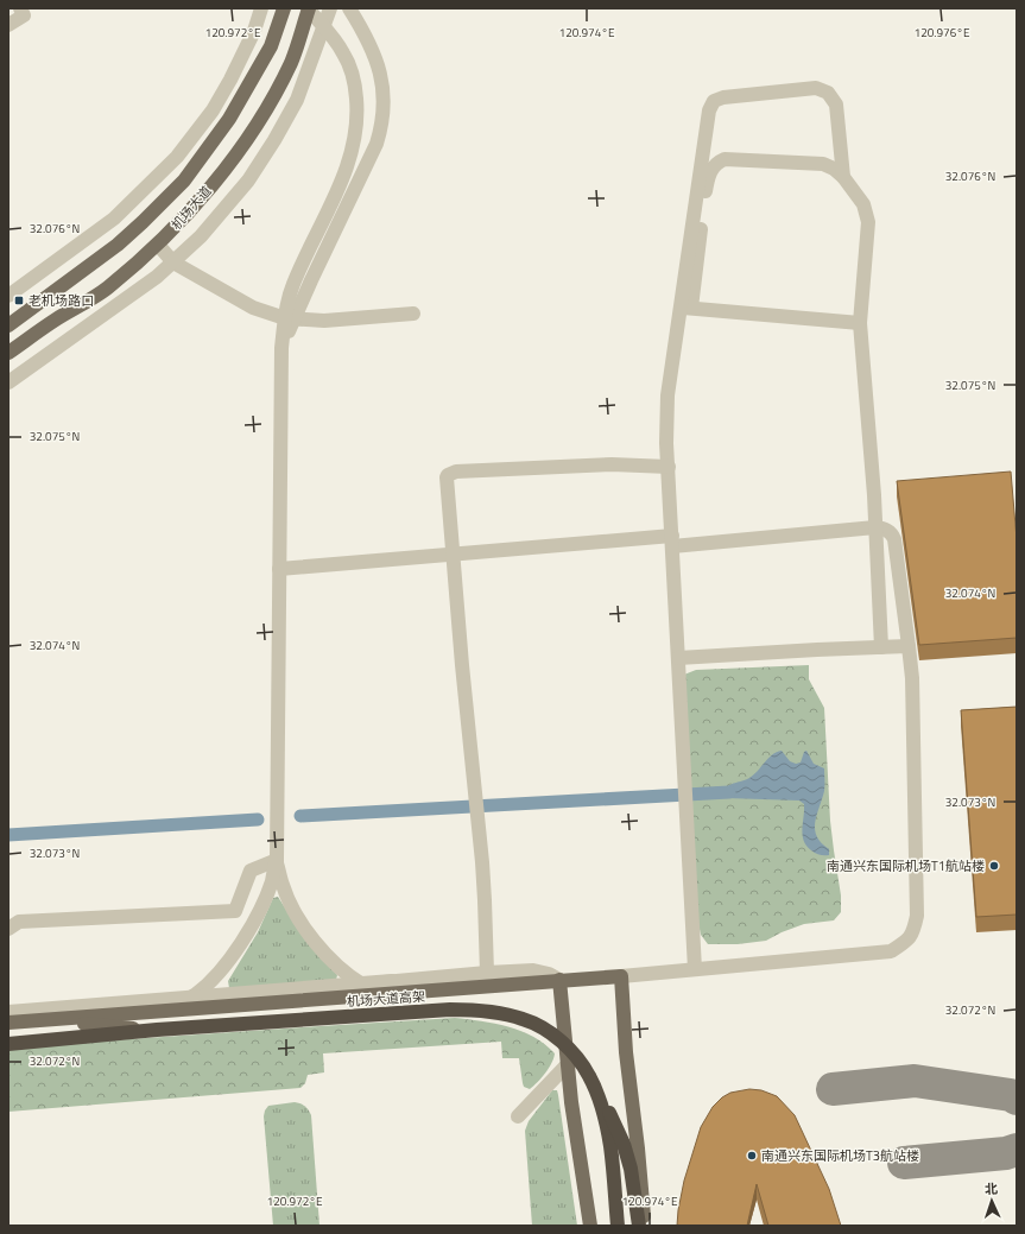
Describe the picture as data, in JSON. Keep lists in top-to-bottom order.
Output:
{
  "streets": {
    "highway": ["机场大道高架"],
    "main road": ["机场大道"]
  },
  "places": {
    "transit": ["老机场路口"],
    "other": ["南通兴东国际机场T1航站楼", "南通兴东国际机场T3航站楼"]
  },
  "north": "top",
  "coordinates": [
    "120.972°E",
    "120.974°E",
    "120.976°E",
    "32.076°N",
    "32.075°N",
    "32.074°N",
    "32.073°N",
    "32.072°N"
  ]
}
